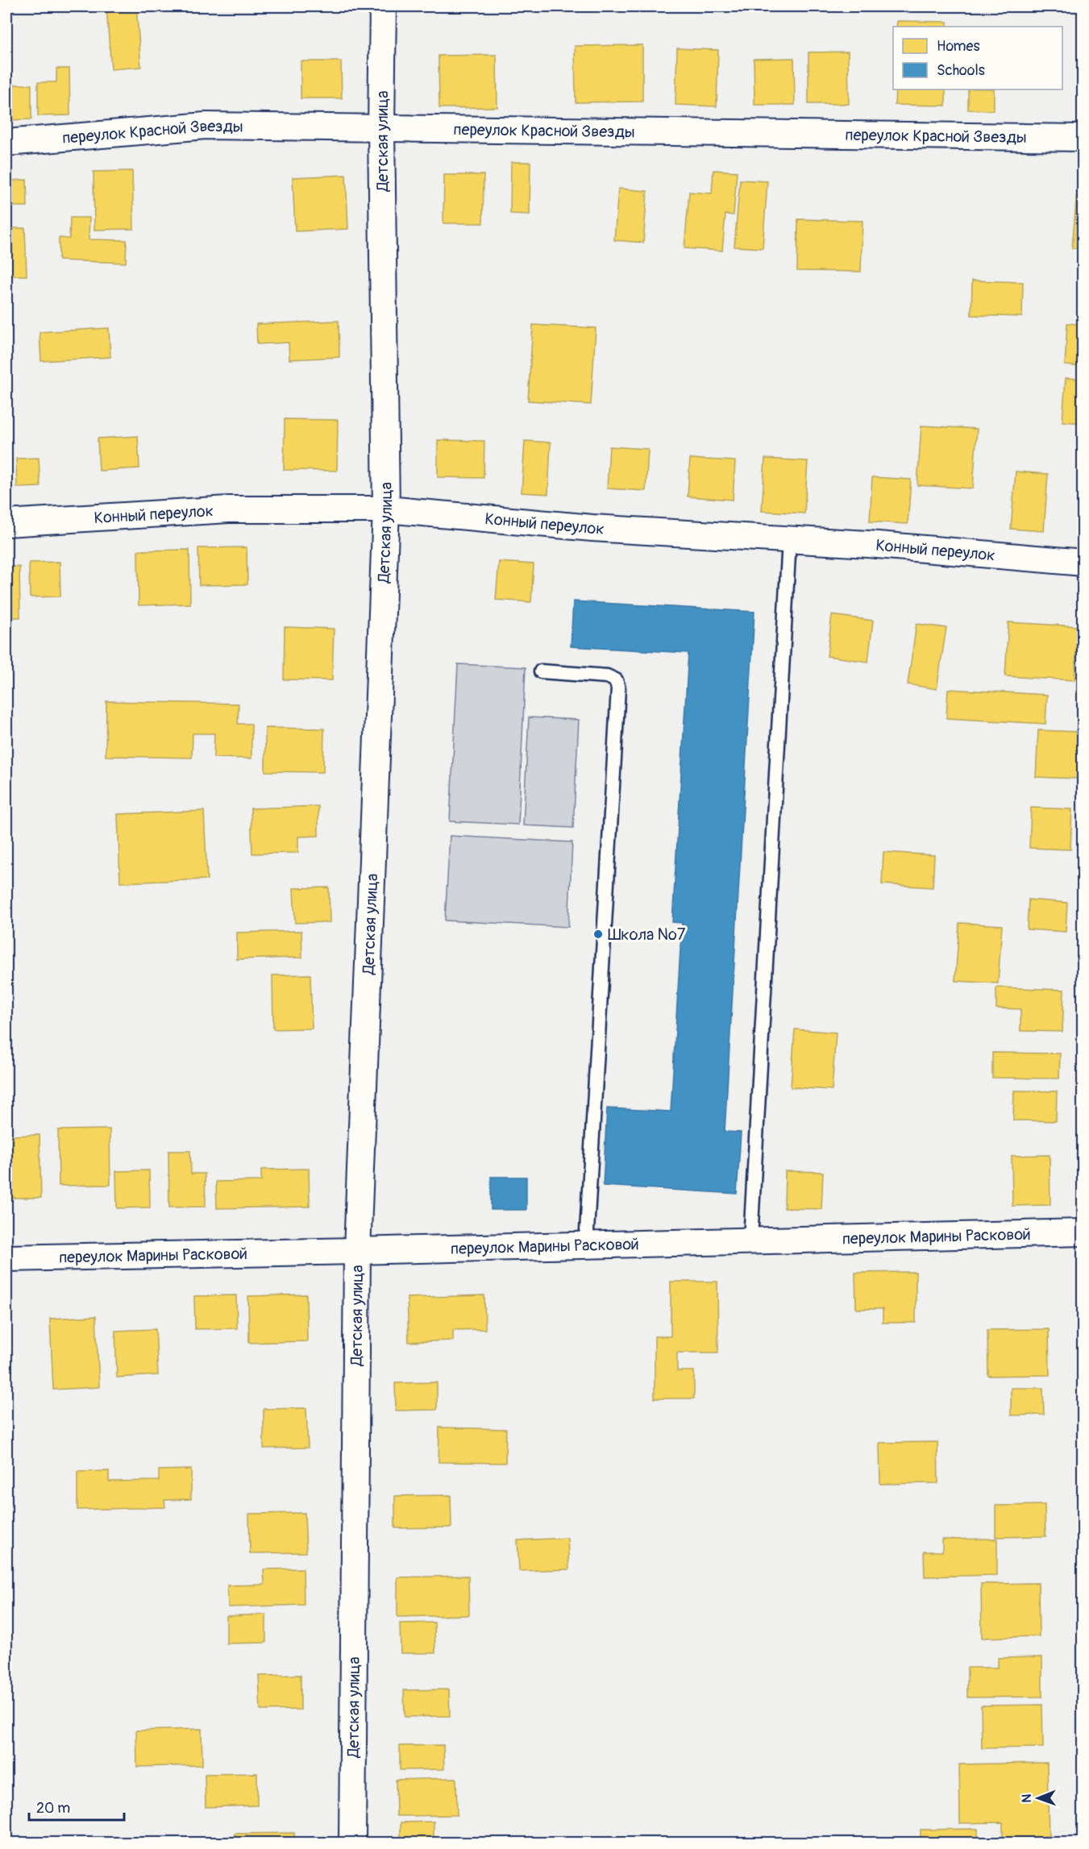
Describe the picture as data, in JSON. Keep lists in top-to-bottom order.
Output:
{
  "streets": {
    "street": [
      "переулок Красной Звезды",
      "Детская улица",
      "Конный переулок",
      "переулок Марины Расковой"
    ]
  },
  "crossings": [
    ["переулок Красной Звезды", "Детская улица"],
    ["Детская улица", "Конный переулок"],
    ["Детская улица", "переулок Марины Расковой"]
  ],
  "places": ["Школа №7"],
  "legend": ["Homes", "Schools"],
  "scale_bar": "20 m",
  "north": "left"
}
